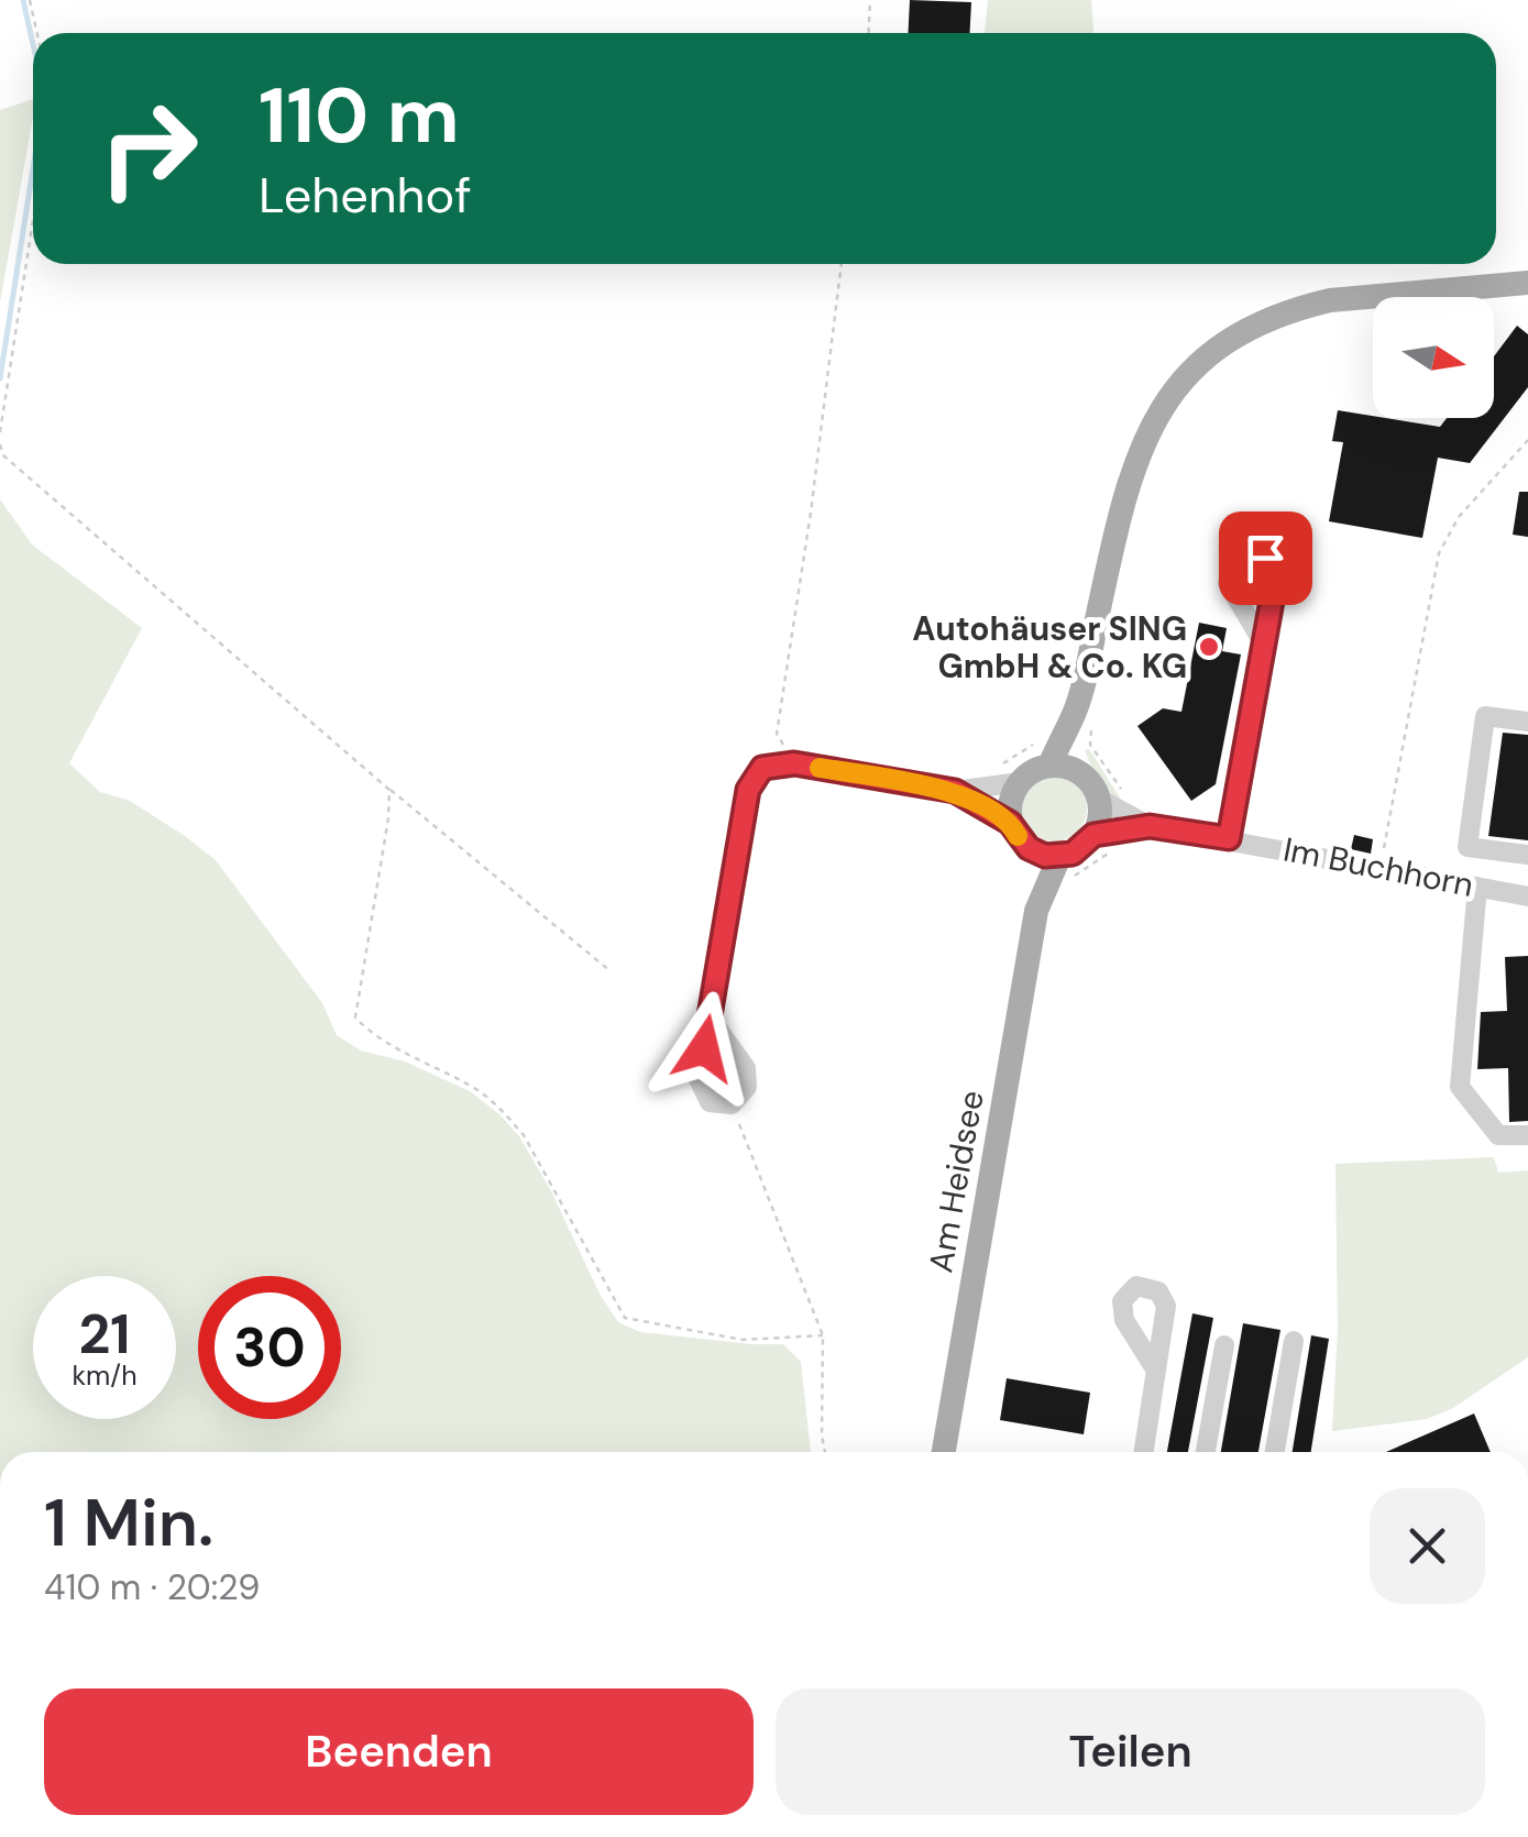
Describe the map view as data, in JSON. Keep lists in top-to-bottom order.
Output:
{
  "streets": {
    "main road": ["Am Heidsee"],
    "street": ["Im Buchhorn"]
  },
  "crossings": [
    ["Im Buchhorn", "Am Heidsee"]
  ],
  "places": ["Autohäuser SING GmbH & Co. KG"],
  "north": "right",
  "page": {
    "turn": ["110 m", "Lehenhof"],
    "speed": "21 km/h",
    "limit": "30",
    "heading": ["1 Min.", "410 m · 20:29"],
    "buttons": ["Beenden", "Teilen"]
  }
}
